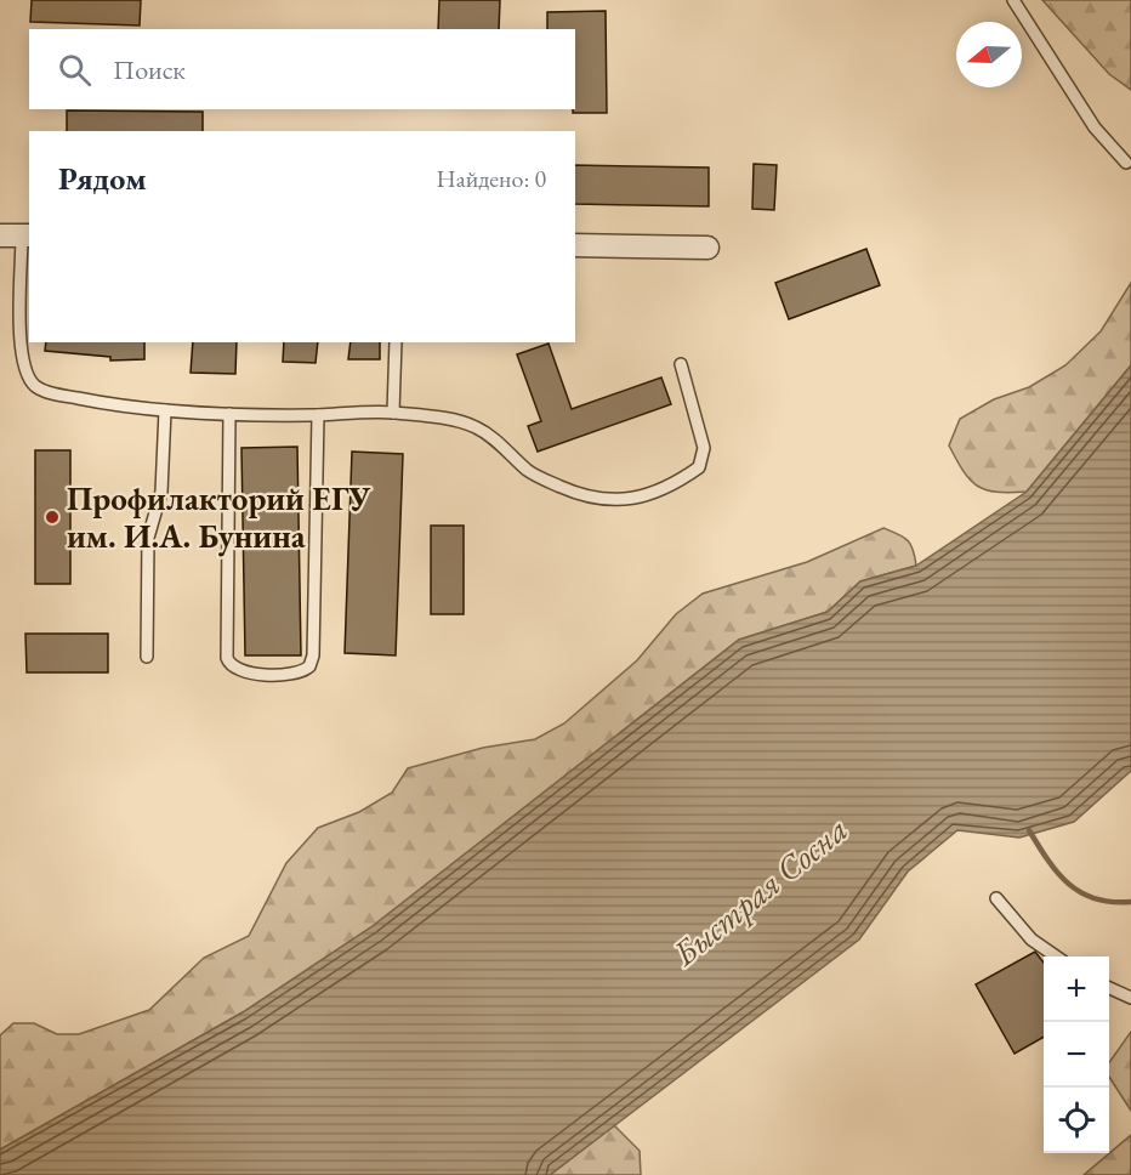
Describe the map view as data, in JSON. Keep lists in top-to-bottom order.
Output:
{
  "water": ["Быстрая Сосна"],
  "places": ["Профилакторий ЕГУ им. И.А. Бунина"],
  "north": "left",
  "page": {
    "search": "Поиск",
    "heading": ["Рядом", "Найдено: 0"],
    "map_buttons": ["+", "−"]
  }
}
